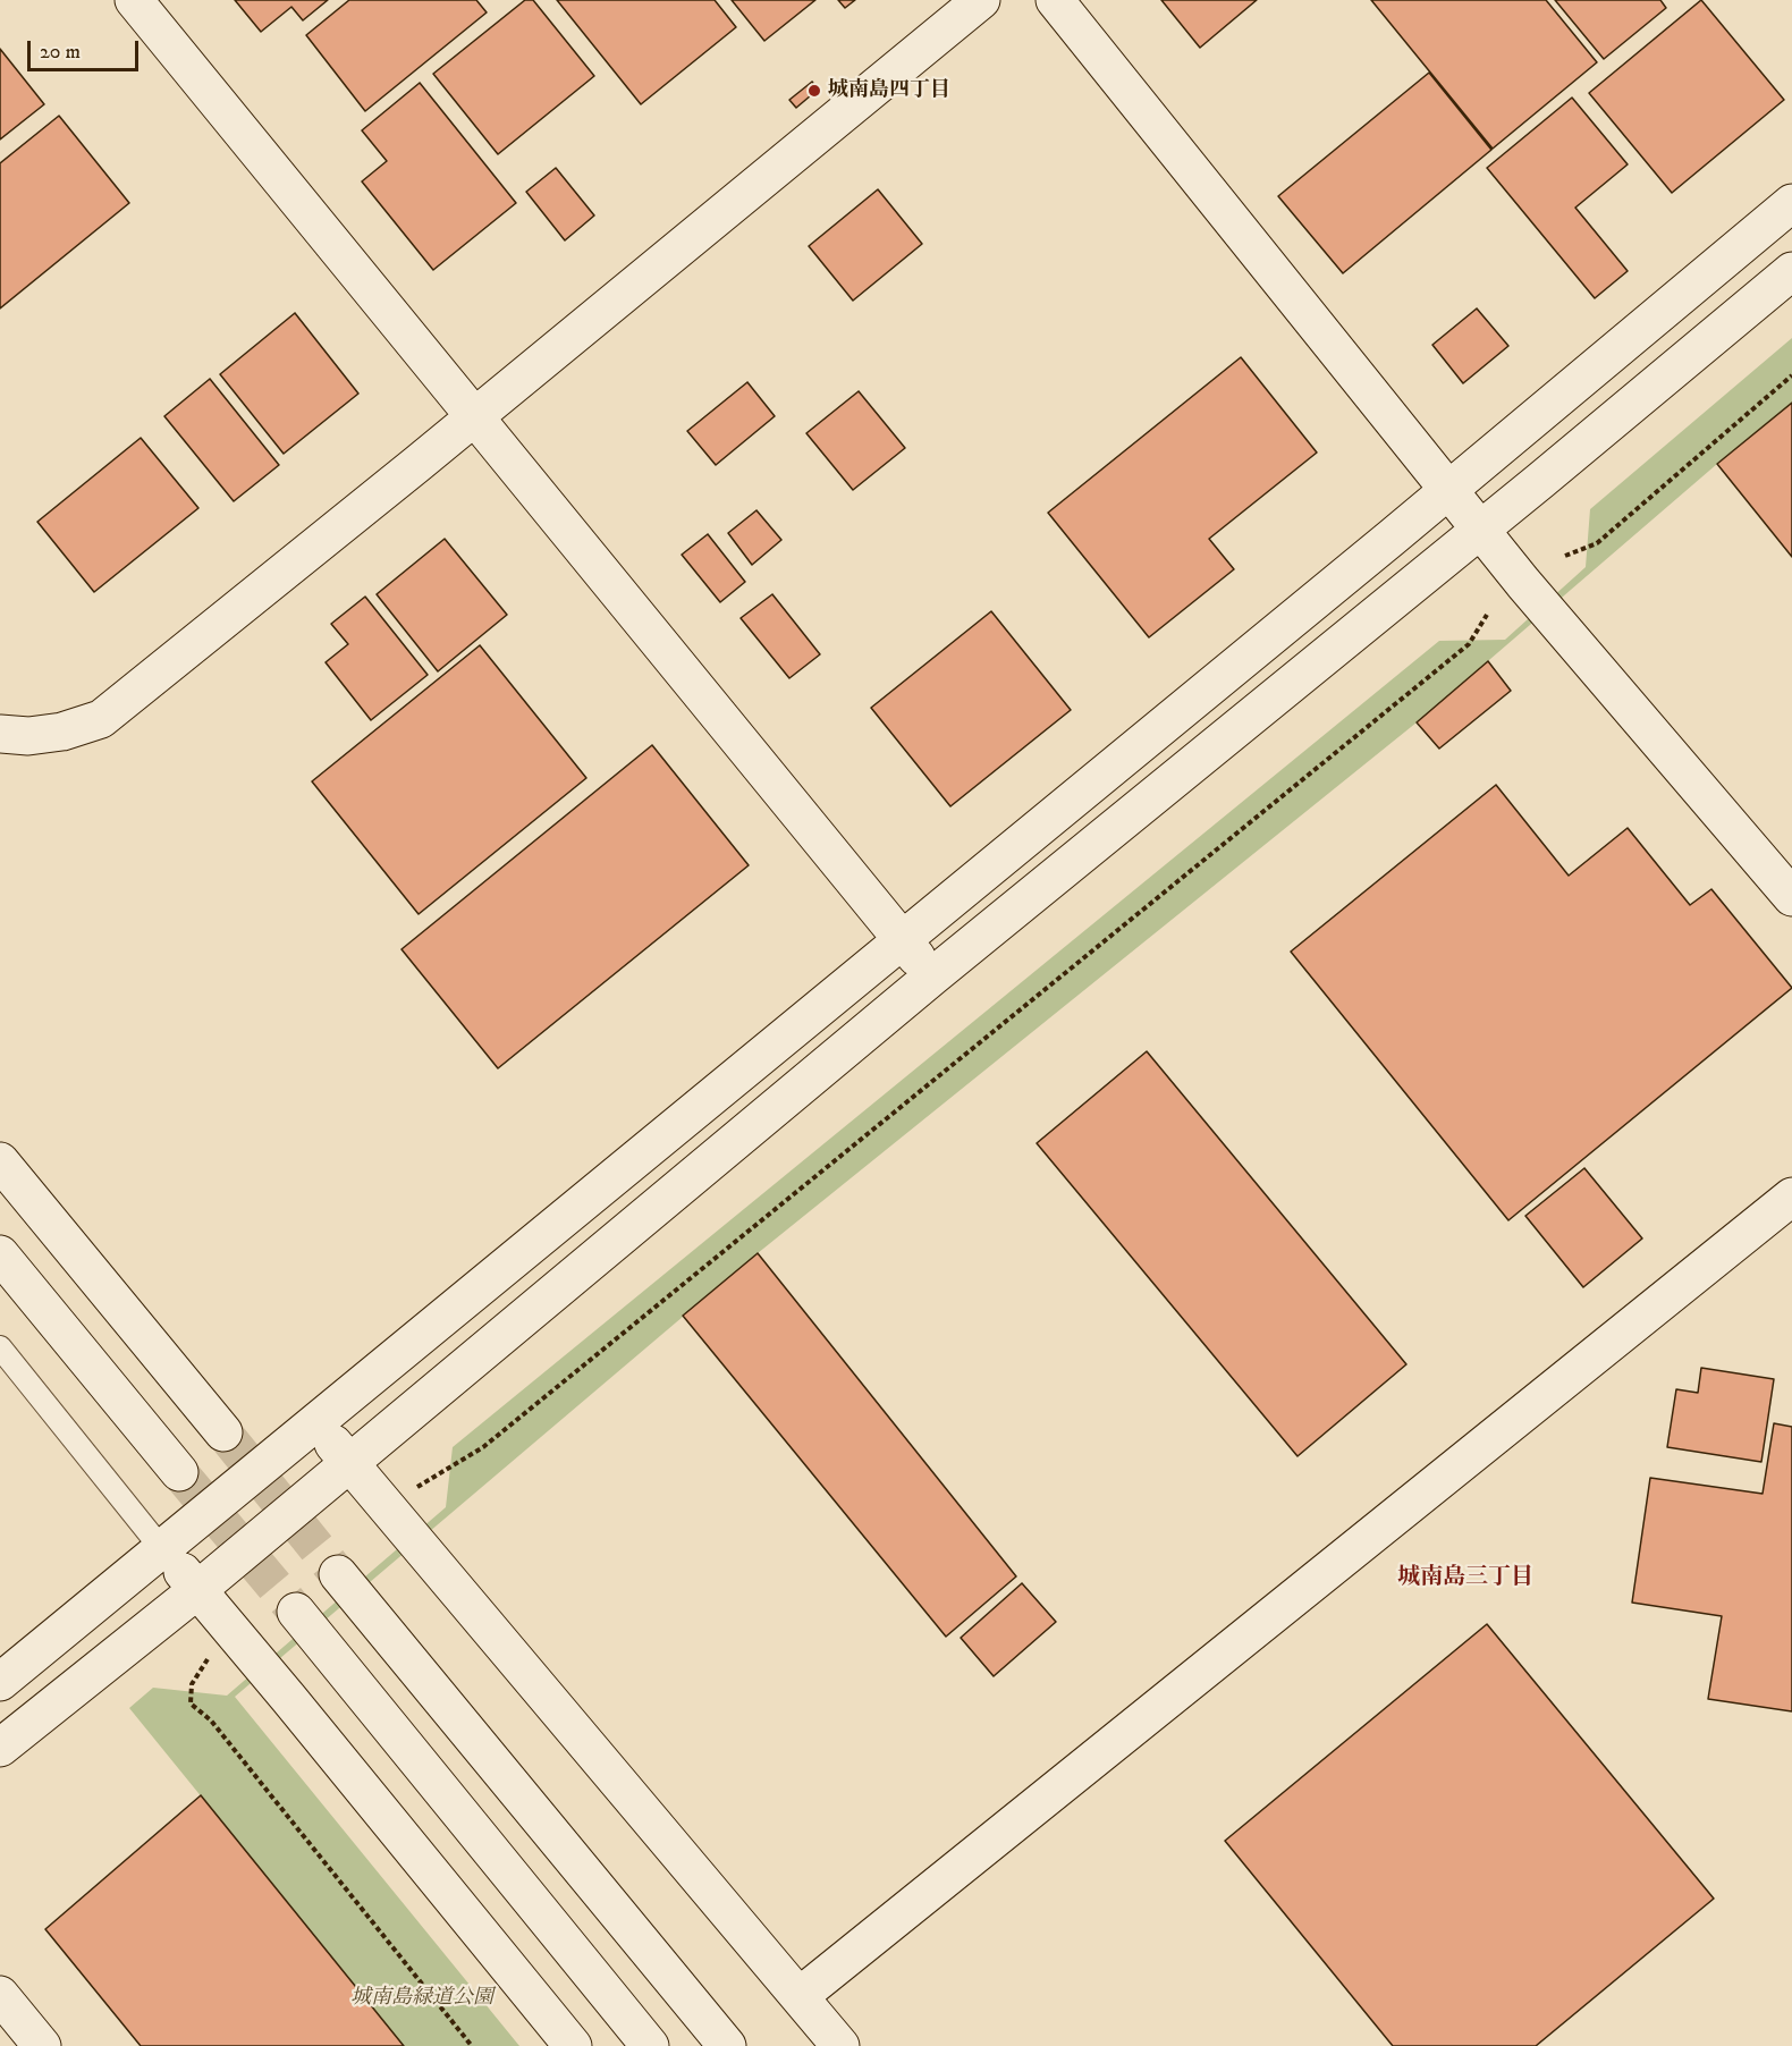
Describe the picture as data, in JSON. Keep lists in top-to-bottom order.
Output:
{
  "districts": ["城南島三丁目"],
  "parks": ["城南島緑道公園"],
  "places": ["城南島四丁目"],
  "scale_bar": "20 m"
}
